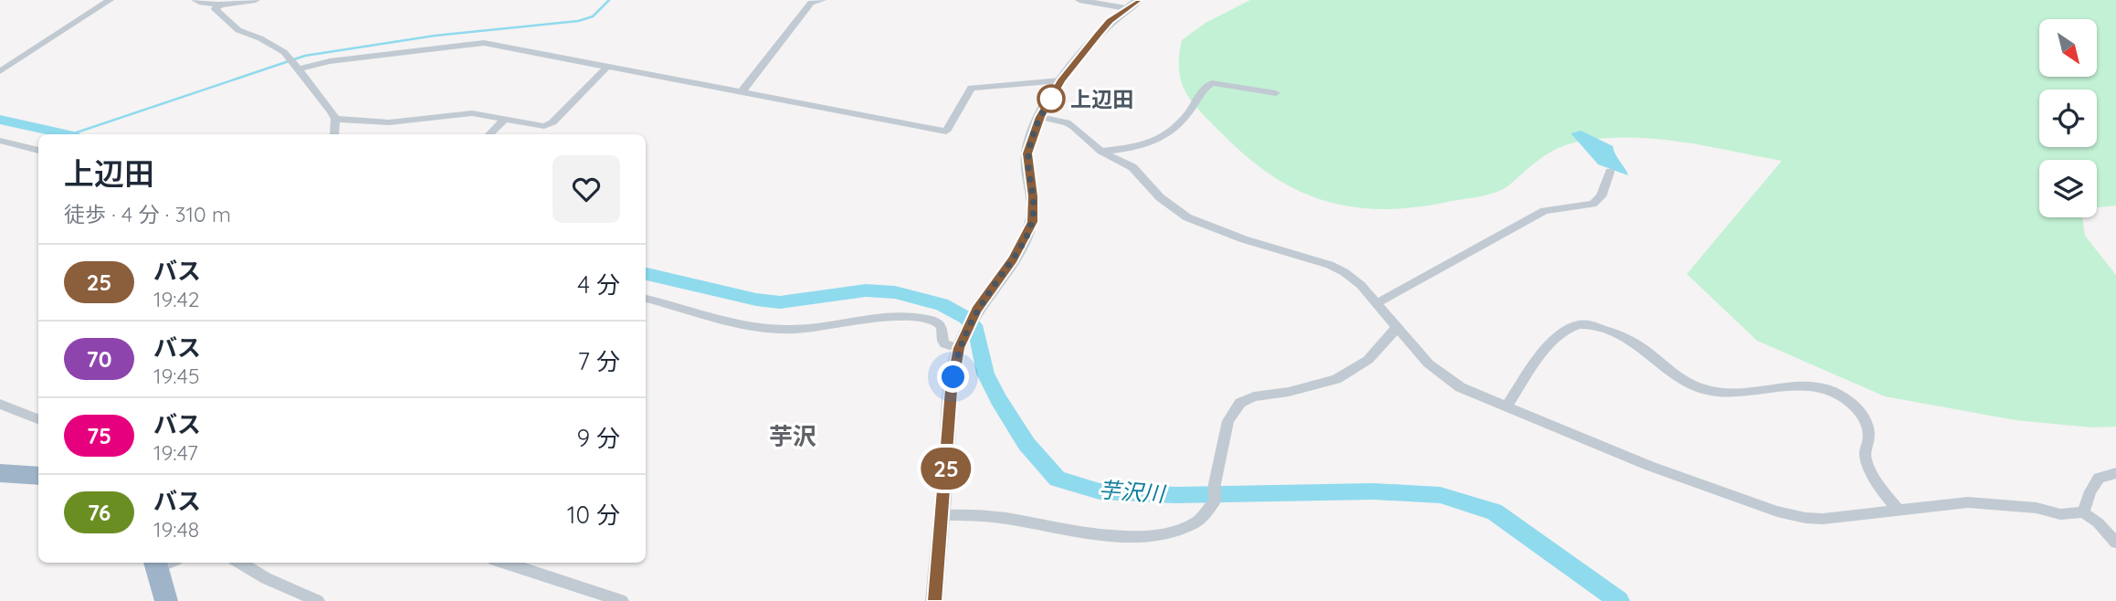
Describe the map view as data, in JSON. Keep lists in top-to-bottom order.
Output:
{
  "districts": ["芋沢"],
  "water": ["芋沢川"],
  "places": ["上辺田"],
  "lines": ["bus line 25"],
  "north": "bottom right",
  "page": {
    "on_map": "25",
    "heading": ["上辺田", "徒歩 · 4 分 · 310 m"],
    "list": [
      {
        "mark": "25",
        "name": "バス",
        "note": "19:42",
        "value": "4 分"
      },
      {
        "mark": "70",
        "name": "バス",
        "note": "19:45",
        "value": "7 分"
      },
      {
        "mark": "75",
        "name": "バス",
        "note": "19:47",
        "value": "9 分"
      },
      {
        "mark": "76",
        "name": "バス",
        "note": "19:48",
        "value": "10 分"
      }
    ]
  }
}
